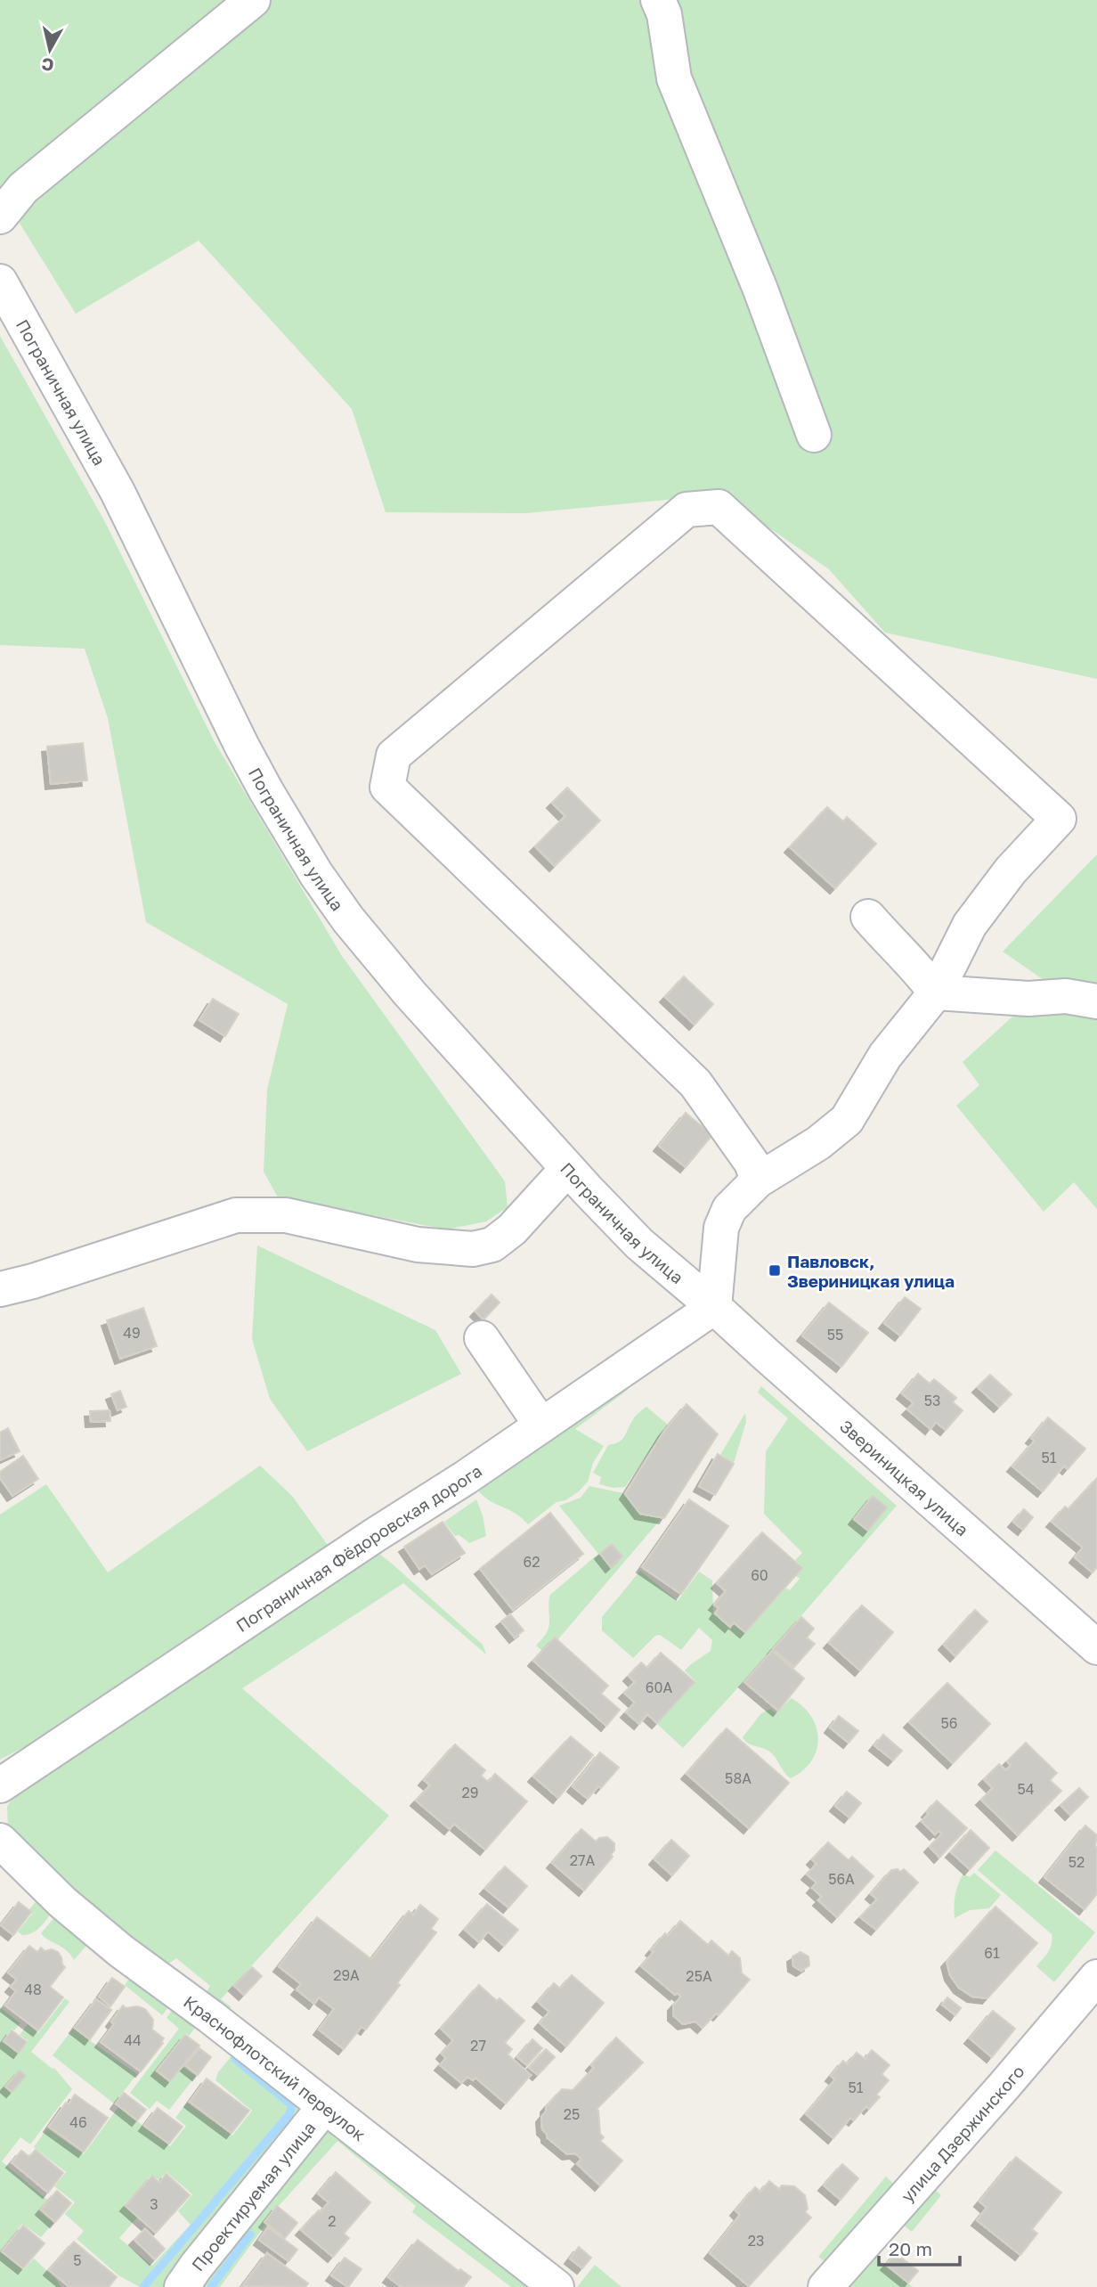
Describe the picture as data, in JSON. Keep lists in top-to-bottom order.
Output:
{
  "streets": {
    "street": [
      "Пограничная улица",
      "Звериницкая улица",
      "Пограничная Фёдоровская дорога",
      "Краснофлотский переулок",
      "улица Дзержинского",
      "Проектируемая улица"
    ]
  },
  "crossings": [
    ["Пограничная улица", "Звериницкая улица"],
    ["Пограничная улица", "Пограничная Фёдоровская дорога"],
    ["Звериницкая улица", "Пограничная Фёдоровская дорога"],
    ["Краснофлотский переулок", "Проектируемая улица"]
  ],
  "places": {
    "transit": ["Павловск, Звериницкая улица"]
  },
  "house_numbers": [
    "49",
    "55",
    "53",
    "51",
    "62",
    "60",
    "60А",
    "56",
    "58А",
    "54",
    "29",
    "27А",
    "52",
    "56А",
    "61",
    "29А",
    "25А",
    "48",
    "44",
    "27",
    "51",
    "25",
    "46",
    "3",
    "2",
    "23",
    "5"
  ],
  "scale_bar": "20 m",
  "north": "bottom"
}
